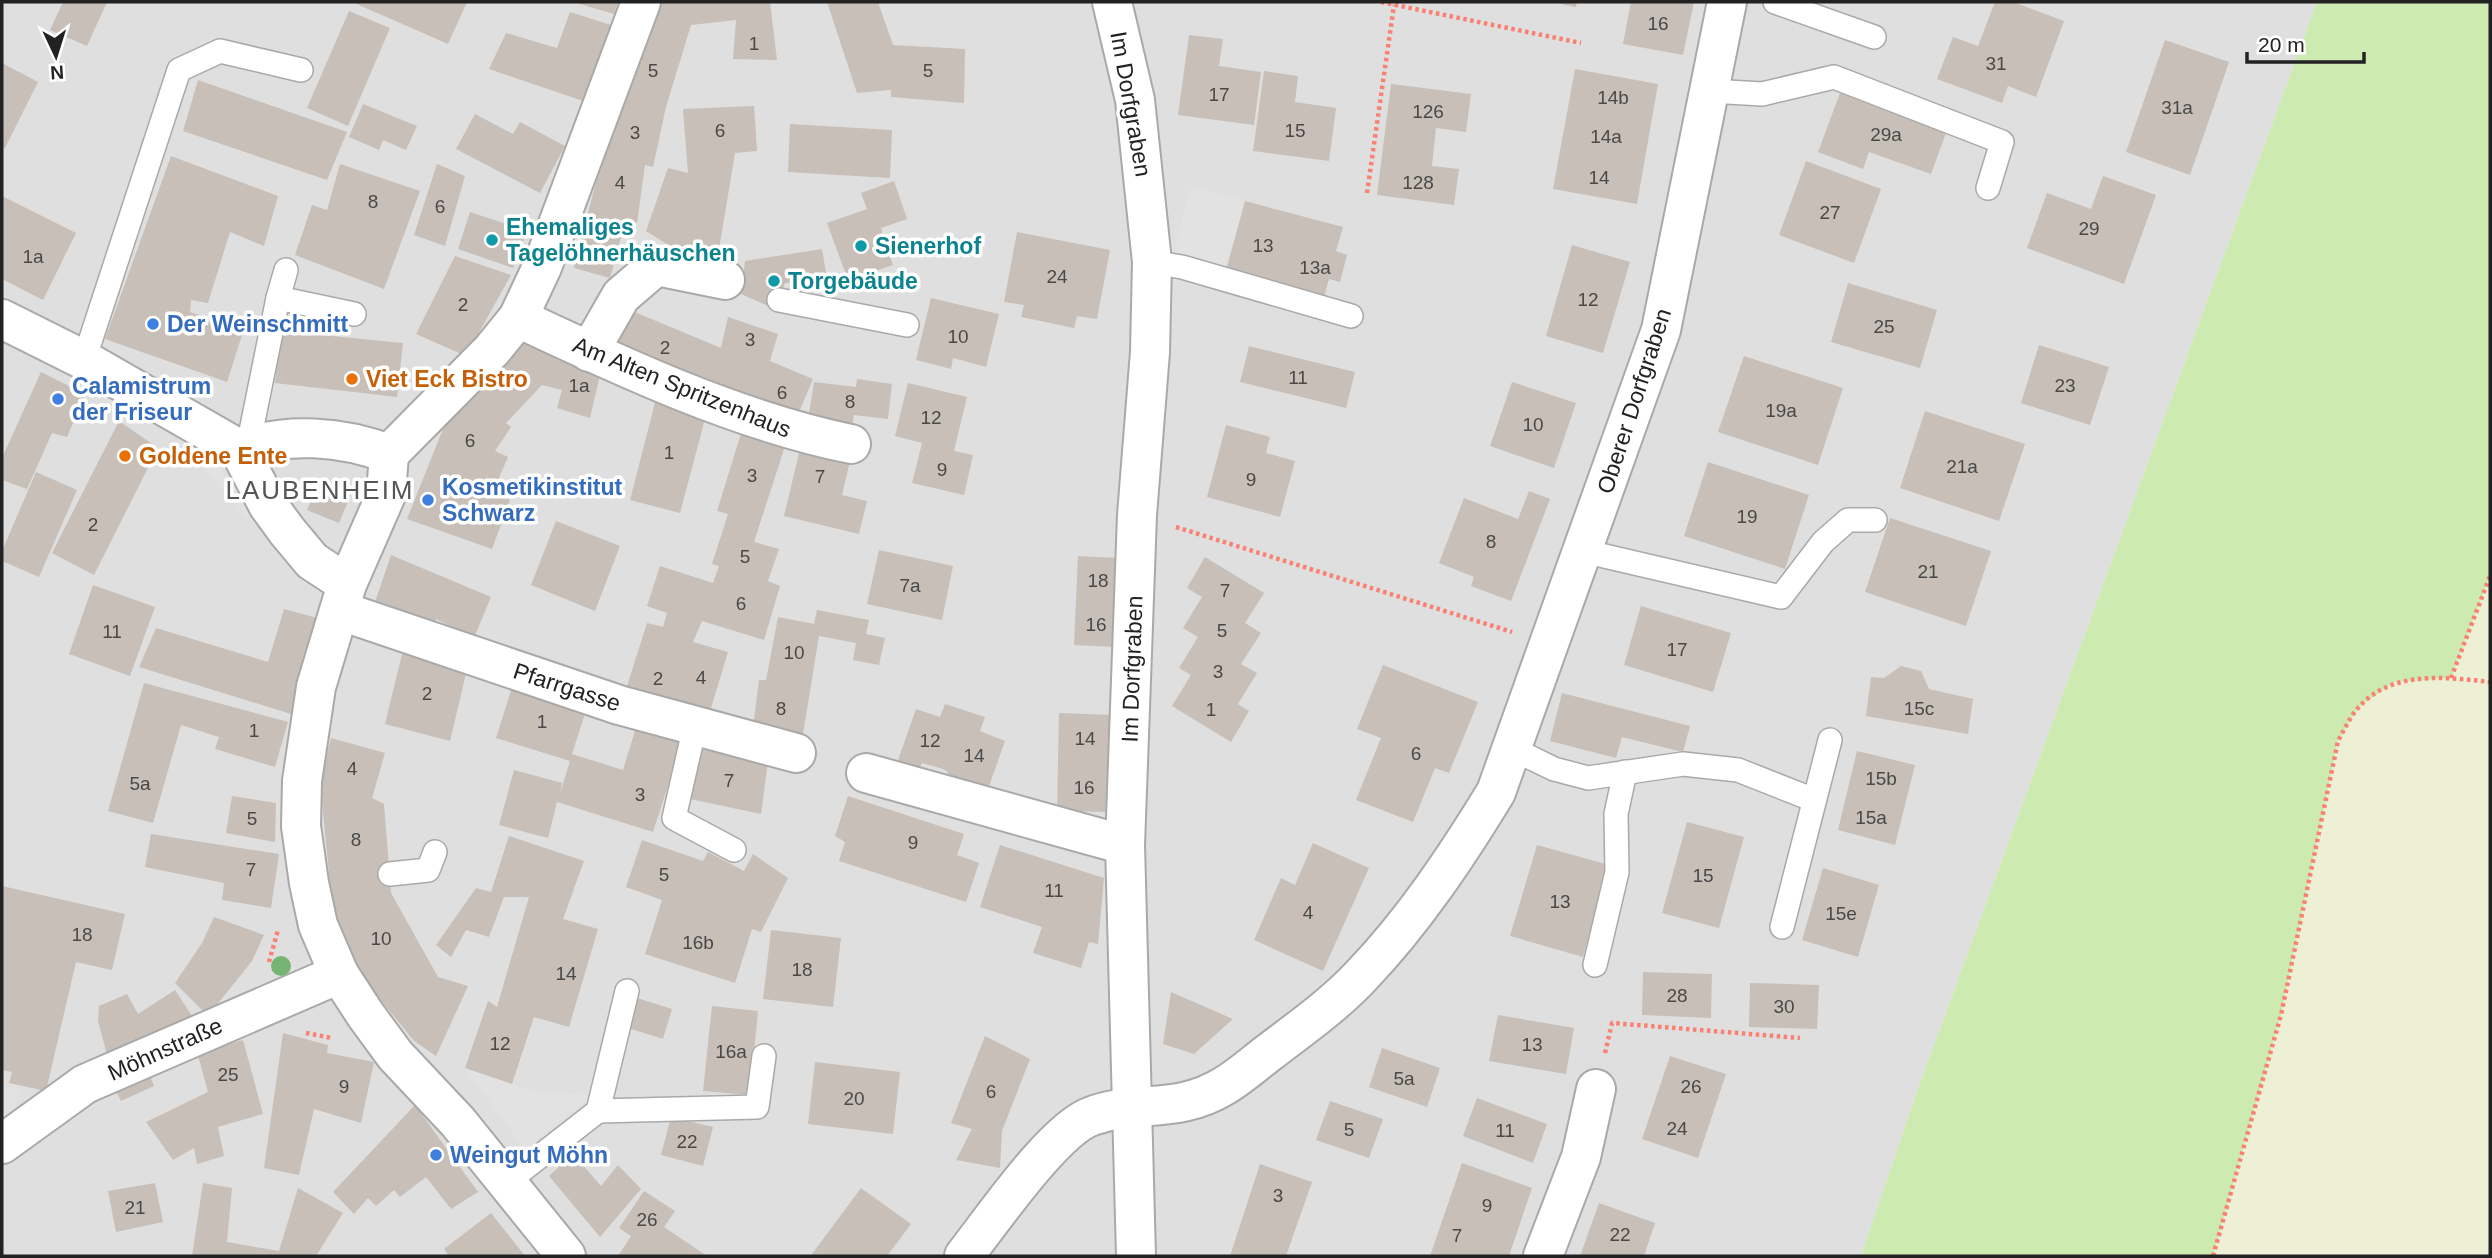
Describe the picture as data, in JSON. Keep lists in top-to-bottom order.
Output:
{
  "streets": {
    "street": [
      "Im Dorfgraben",
      "Am Alten Spritzenhaus",
      "Oberer Dorfgraben",
      "Pfarrgasse",
      "Möhnstraße"
    ]
  },
  "crossings": [
    ["Im Dorfgraben", "Oberer Dorfgraben"]
  ],
  "districts": ["LAUBENHEIM"],
  "places": [
    "Ehemaliges Tagelöhnerhäuschen",
    "Sienerhof",
    "Torgebäude",
    "Der Weinschmitt",
    "Viet Eck Bistro",
    "Calamistrum der Friseur",
    "Goldene Ente",
    "Kosmetikinstitut Schwarz",
    "Weingut Möhn"
  ],
  "house_numbers": [
    "16",
    "1",
    "31",
    "5",
    "5",
    "17",
    "14b",
    "31a",
    "126",
    "6",
    "15",
    "3",
    "29a",
    "14a",
    "14",
    "4",
    "128",
    "8",
    "6",
    "27",
    "29",
    "13",
    "1a",
    "13a",
    "24",
    "12",
    "2",
    "25",
    "10",
    "3",
    "2",
    "11",
    "1a",
    "23",
    "6",
    "8",
    "19a",
    "12",
    "10",
    "6",
    "1",
    "21a",
    "9",
    "3",
    "7",
    "9",
    "19",
    "2",
    "8",
    "5",
    "21",
    "18",
    "7a",
    "7",
    "6",
    "16",
    "5",
    "11",
    "17",
    "10",
    "3",
    "4",
    "2",
    "2",
    "8",
    "15c",
    "1",
    "1",
    "1",
    "14",
    "12",
    "6",
    "14",
    "4",
    "15b",
    "7",
    "5a",
    "16",
    "3",
    "15a",
    "5",
    "8",
    "9",
    "7",
    "5",
    "15",
    "11",
    "13",
    "4",
    "15e",
    "18",
    "10",
    "16b",
    "18",
    "14",
    "28",
    "30",
    "12",
    "13",
    "16a",
    "25",
    "5a",
    "9",
    "26",
    "6",
    "20",
    "24",
    "5",
    "11",
    "22",
    "3",
    "9",
    "21",
    "26",
    "22",
    "7"
  ],
  "scale_bar": "20 m",
  "north": "bottom"
}
